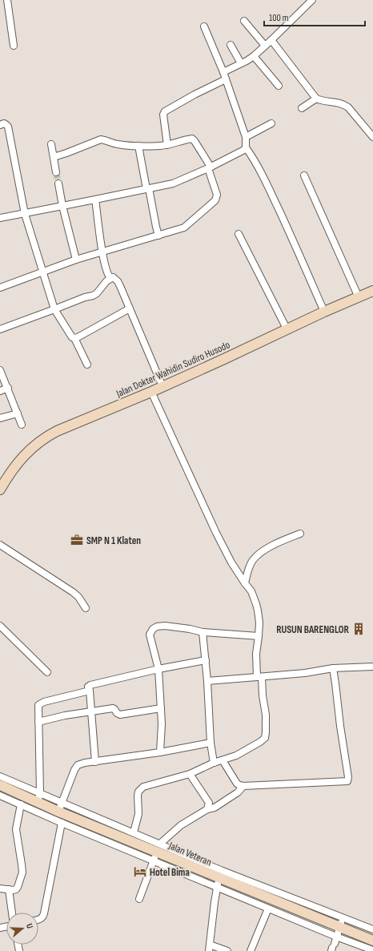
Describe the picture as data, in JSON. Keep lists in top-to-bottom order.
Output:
{
  "streets": {
    "main road": ["Jalan Dokter Wahidin Sudiro Husodo", "Jalan Veteran"]
  },
  "places": {
    "office": ["SMP N 1 Klaten"],
    "building": ["RUSUN BARENGLOR"],
    "hotel": ["Hotel Bima"]
  },
  "scale_bar": "100 m",
  "north": "right"
}
